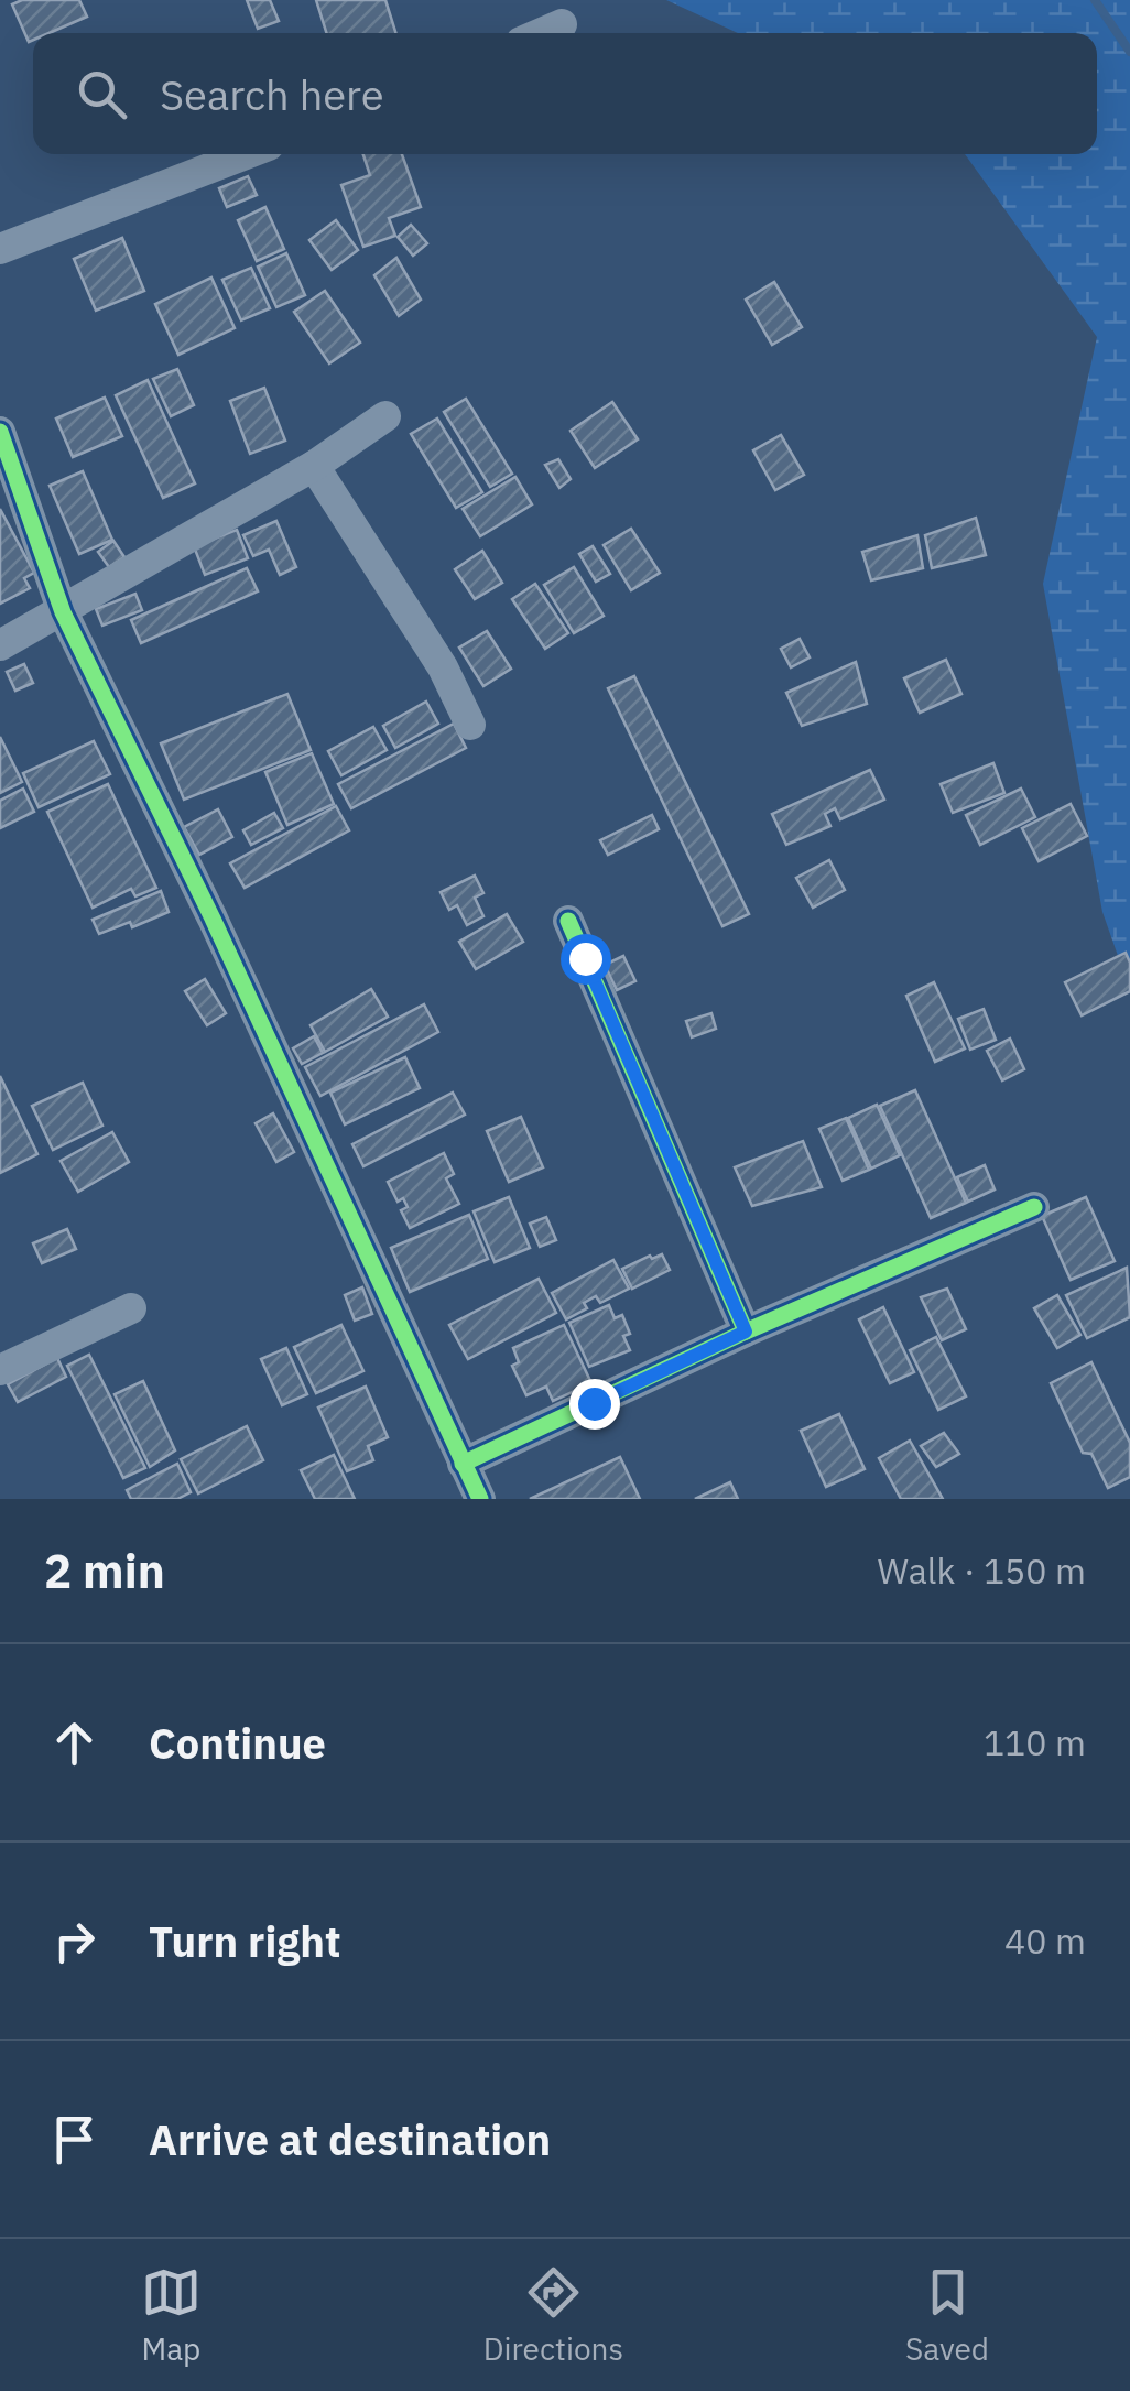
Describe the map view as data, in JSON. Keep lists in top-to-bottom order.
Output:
{
  "page": {
    "search": "Search here",
    "heading": ["2 min", "Walk · 150 m"],
    "list": [
      ["Continue", "110 m"],
      ["Turn right", "40 m"],
      "Arrive at destination"
    ],
    "nav": ["Map", "Directions", "Saved"]
  }
}
